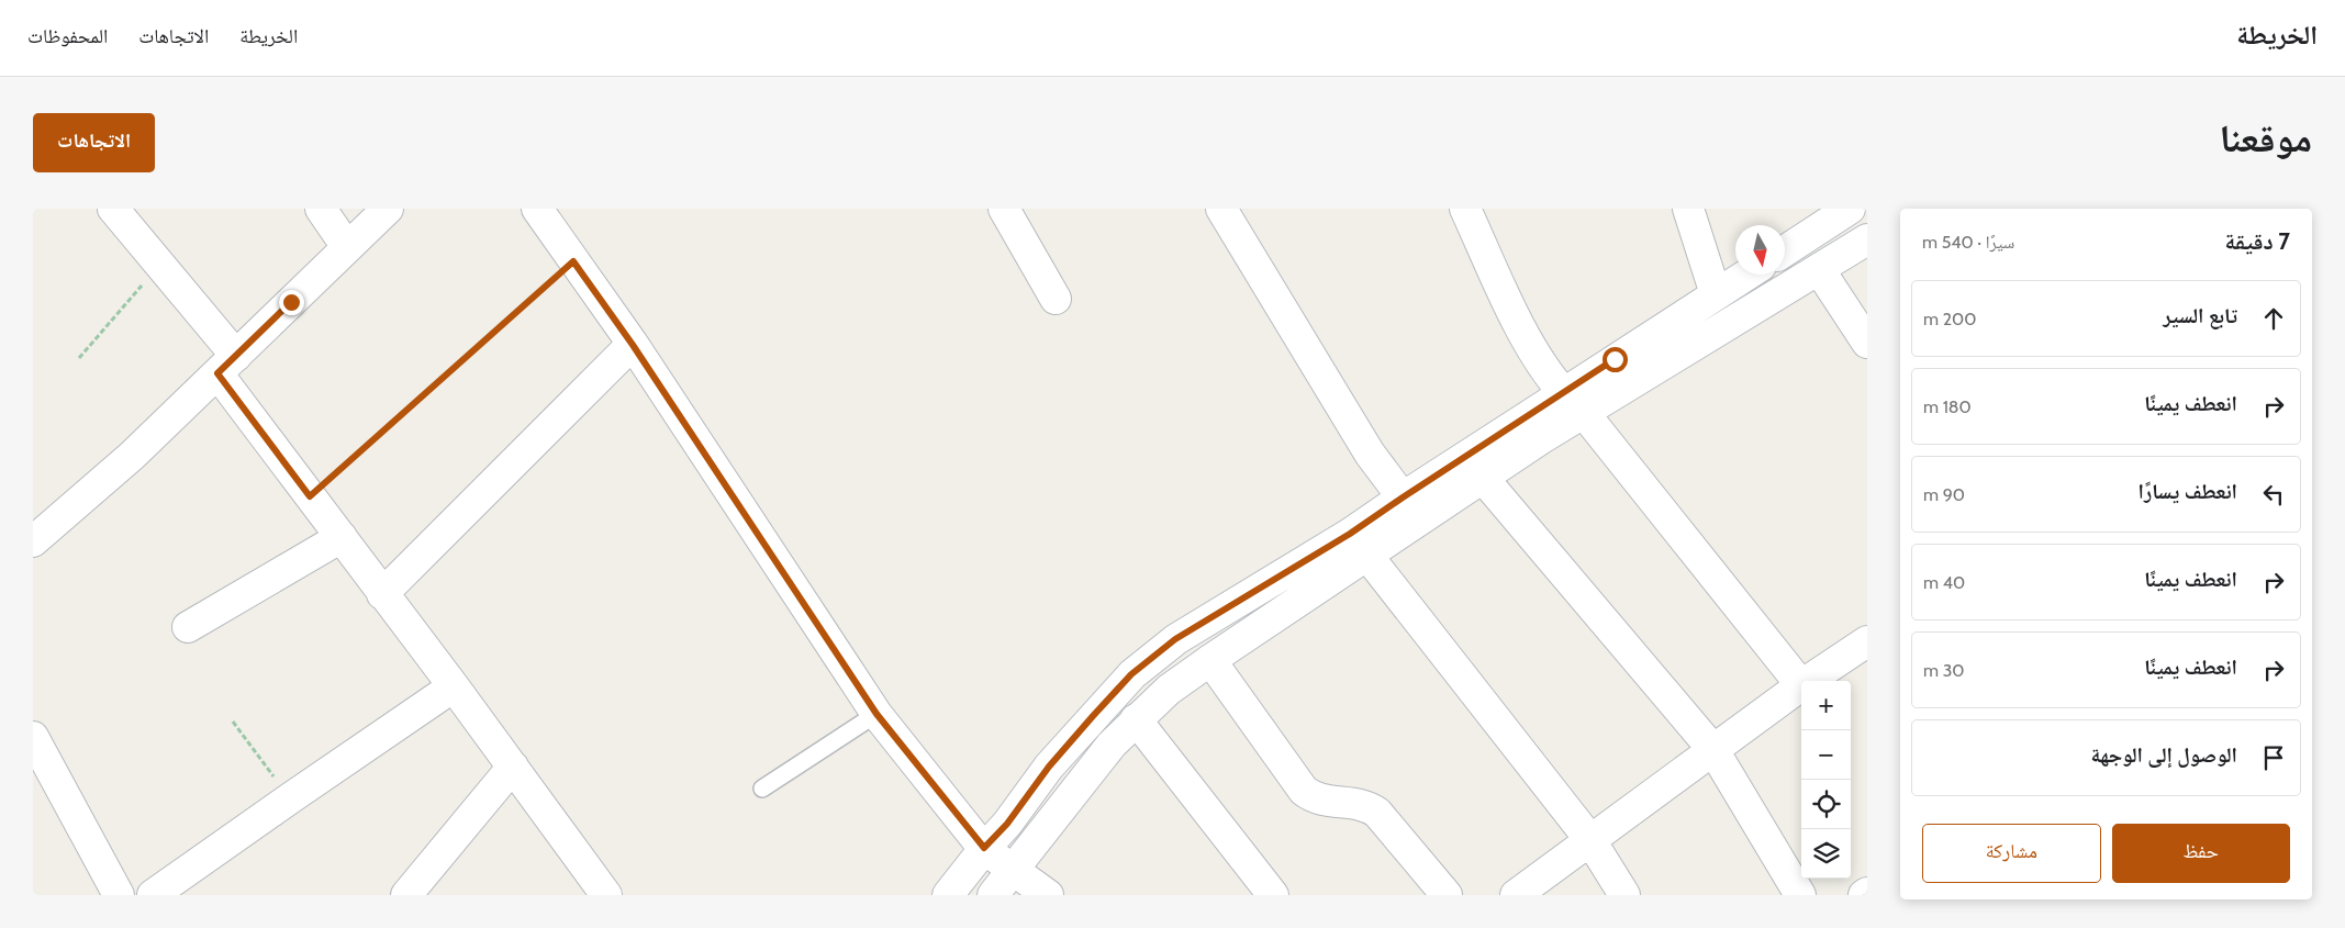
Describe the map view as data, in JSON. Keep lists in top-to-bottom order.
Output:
{
  "north": "bottom",
  "page": {
    "header": "الخريطة",
    "nav": ["الخريطة", "الاتجاهات", "المحفوظات"],
    "title": "موقعنا",
    "buttons": [
      "الاتجاهات",
      ["حفظ", "مشاركة"]
    ],
    "heading": ["7 دقيقة", "سيرًا · 540 m"],
    "list": [
      ["تابع السير", "200 m"],
      ["انعطف يمينًا", "180 m"],
      ["انعطف يسارًا", "90 m"],
      ["انعطف يمينًا", "40 m"],
      ["انعطف يمينًا", "30 m"],
      "الوصول إلى الوجهة"
    ],
    "map_buttons": ["+", "−"]
  }
}
